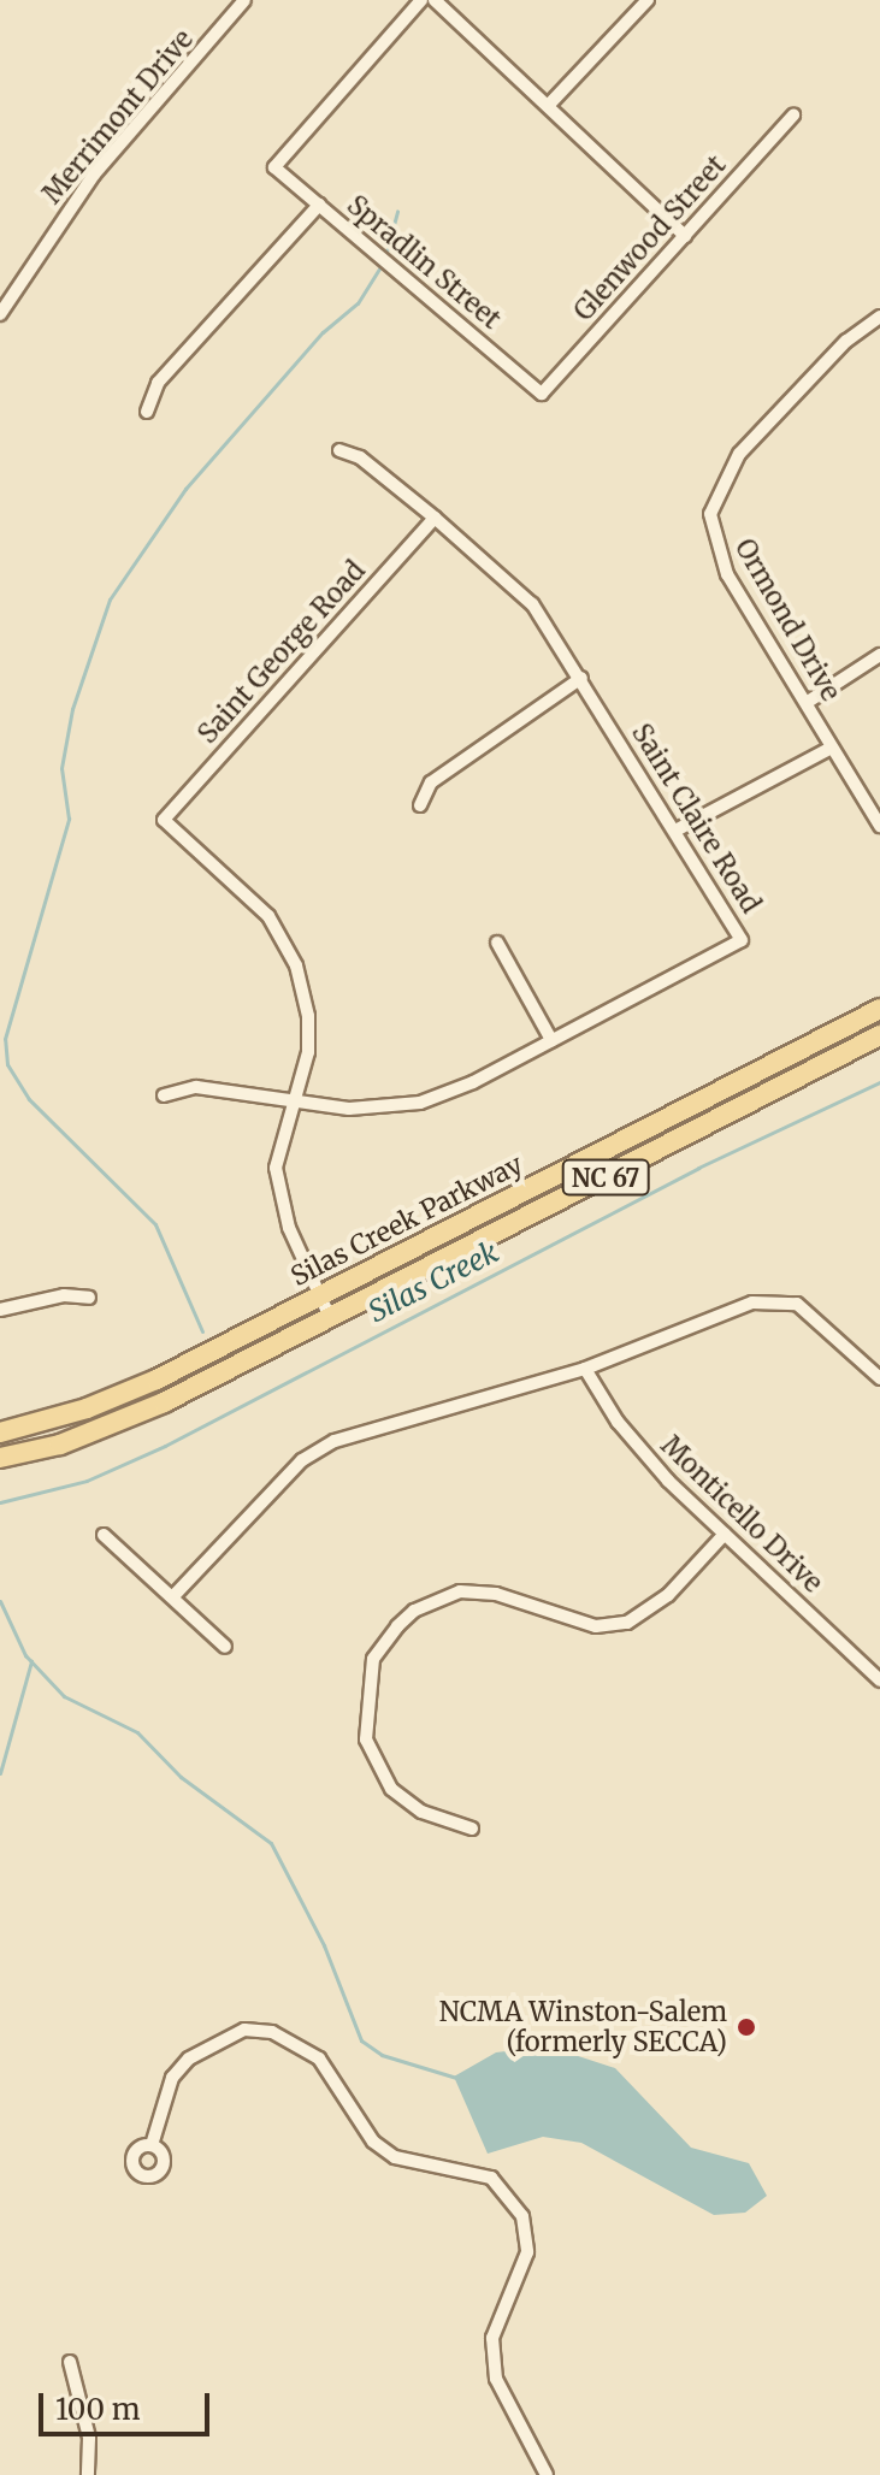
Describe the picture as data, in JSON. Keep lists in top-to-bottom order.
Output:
{
  "streets": {
    "main road": ["NC 67", "Silas Creek Parkway"],
    "street": [
      "Merrimont Drive",
      "Glenwood Street",
      "Spradlin Street",
      "Ormond Drive",
      "Saint George Road",
      "Saint Claire Road",
      "Monticello Drive"
    ]
  },
  "crossings": [
    ["Glenwood Street", "Spradlin Street"],
    ["Saint George Road", "Saint Claire Road"]
  ],
  "water": ["Silas Creek"],
  "places": ["NCMA Winston-Salem (formerly SECCA)"],
  "scale_bar": "100 m"
}
